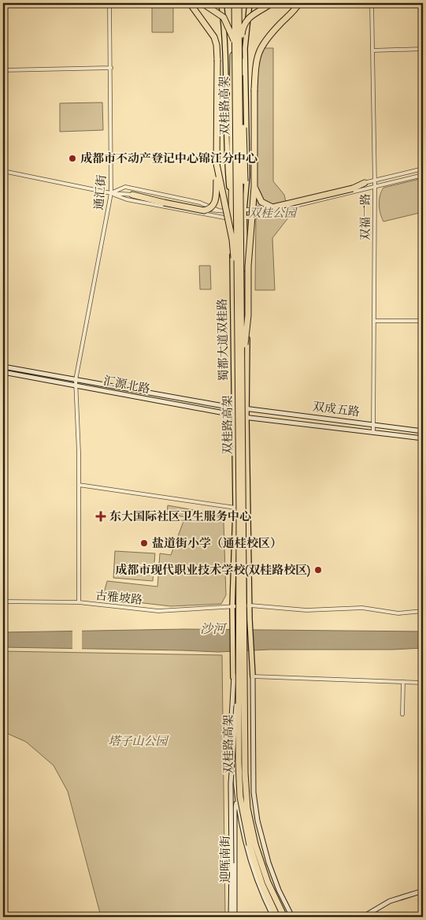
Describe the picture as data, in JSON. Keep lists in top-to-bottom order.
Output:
{
  "streets": {
    "highway": ["双桂路高架"],
    "main road": ["蜀都大道双桂路"],
    "street": [
      "通汇街",
      "双福一路",
      "汇源北路",
      "双成五路",
      "古雅坡路",
      "迎晖南街"
    ]
  },
  "crossings": [
    ["双桂路高架", "蜀都大道双桂路"],
    ["通汇街", "汇源北路"],
    ["通汇街", "古雅坡路"],
    ["双福一路", "双成五路"],
    ["蜀都大道双桂路", "汇源北路"],
    ["蜀都大道双桂路", "双成五路"],
    ["蜀都大道双桂路", "古雅坡路"],
    ["汇源北路", "双成五路"]
  ],
  "water": ["沙河"],
  "parks": ["双桂公园", "塔子山公园"],
  "places": {
    "other": ["成都市不动产登记中心锦江分中心", "盐道街小学（通桂校区）", "成都市现代职业技术学校(双桂路校区)"],
    "health": ["东大国际社区卫生服务中心"]
  }
}
